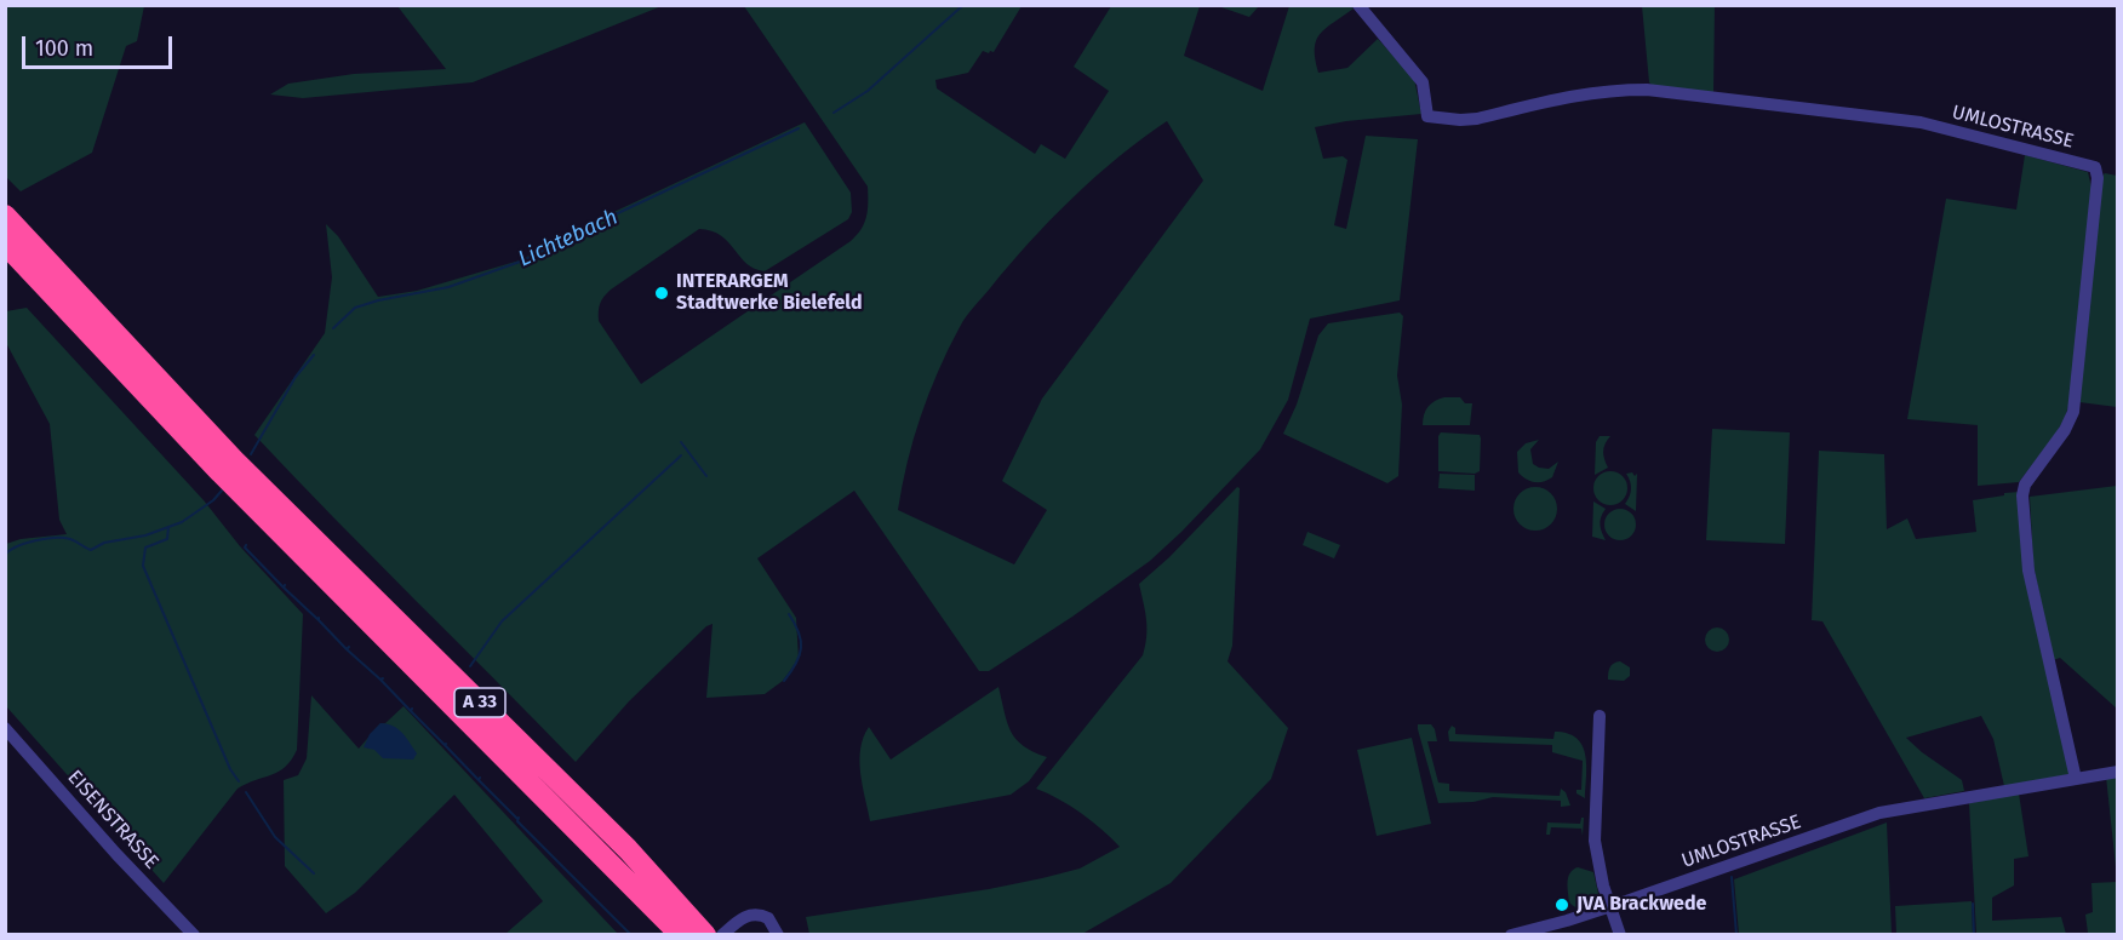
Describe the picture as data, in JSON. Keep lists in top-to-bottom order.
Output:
{
  "streets": {
    "highway": ["A 33"],
    "street": ["UMLOSTRASSE", "EISENSTRASSE"]
  },
  "water": ["Lichtebach"],
  "places": ["INTERARGEM Stadtwerke Bielefeld", "JVA Brackwede"],
  "scale_bar": "100 m"
}
